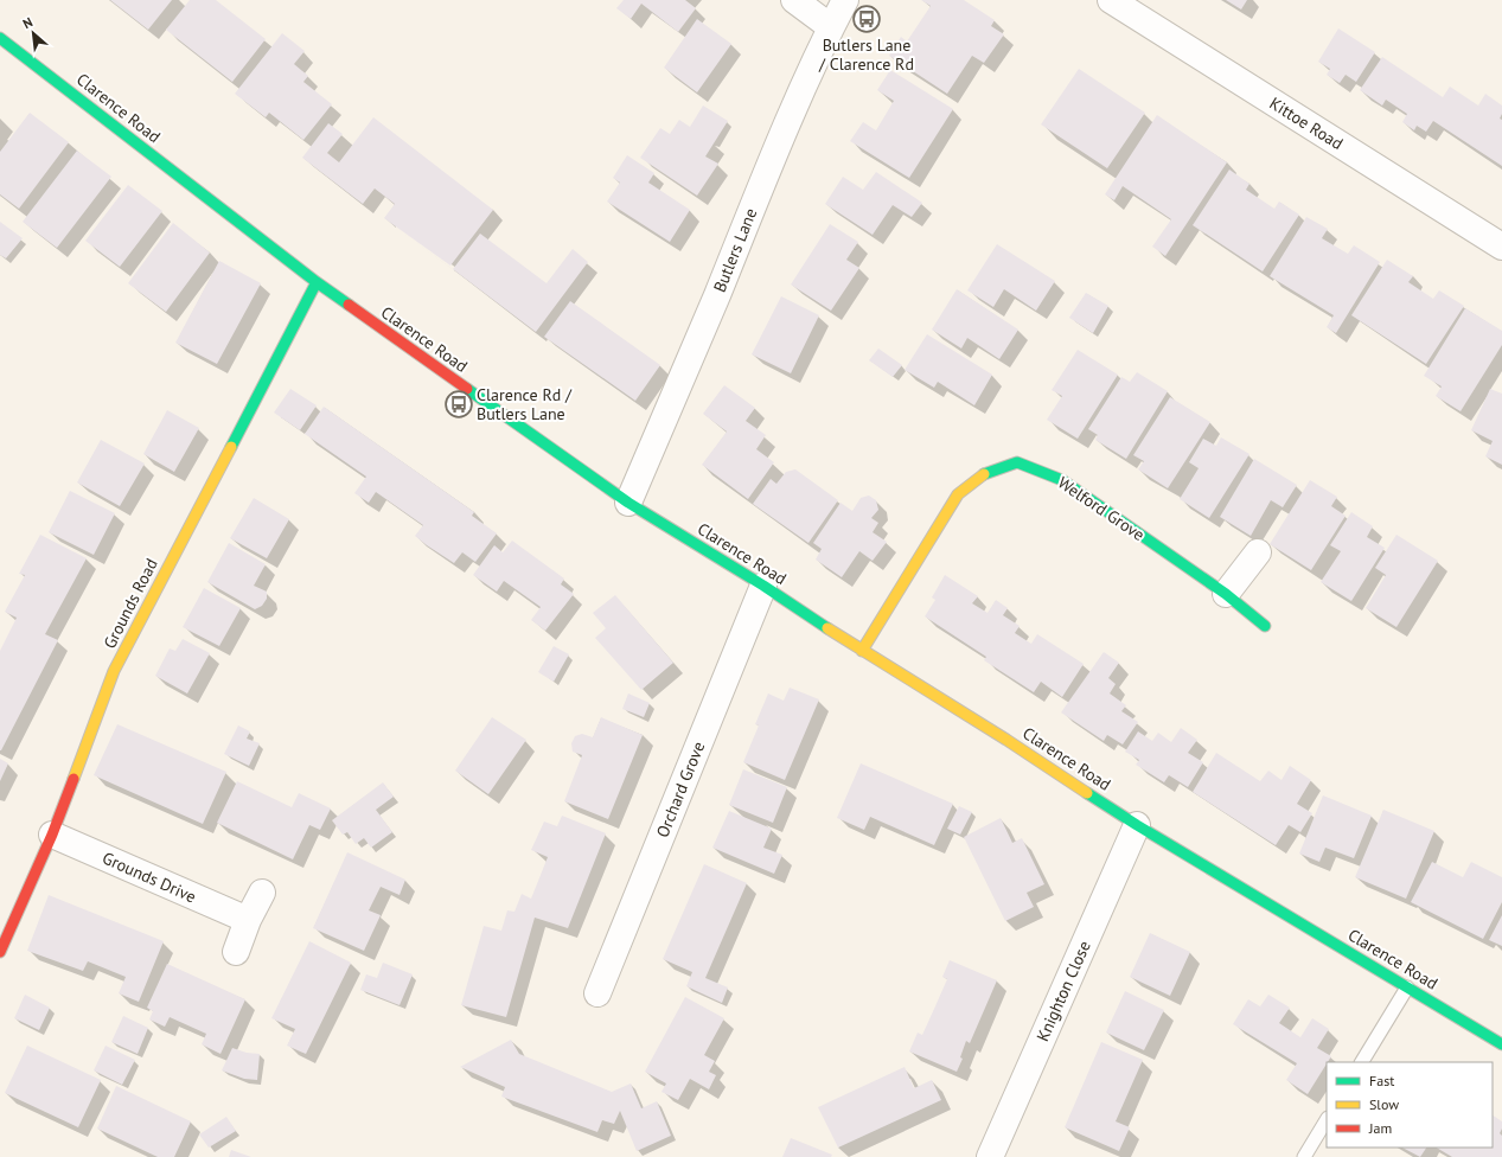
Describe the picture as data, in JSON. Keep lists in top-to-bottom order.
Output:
{
  "streets": {
    "street": [
      "Clarence Road",
      "Kittoe Road",
      "Butlers Lane",
      "Welford Grove",
      "Grounds Road",
      "Orchard Grove",
      "Grounds Drive",
      "Knighton Close"
    ]
  },
  "crossings": [
    ["Clarence Road", "Butlers Lane"],
    ["Clarence Road", "Welford Grove"],
    ["Clarence Road", "Grounds Road"],
    ["Clarence Road", "Orchard Grove"],
    ["Clarence Road", "Knighton Close"],
    ["Grounds Road", "Grounds Drive"]
  ],
  "places": {
    "bus stop": ["Butlers Lane / Clarence Rd", "Clarence Rd / Butlers Lane"]
  },
  "legend": ["Fast", "Slow", "Jam"],
  "north": "top left"
}
